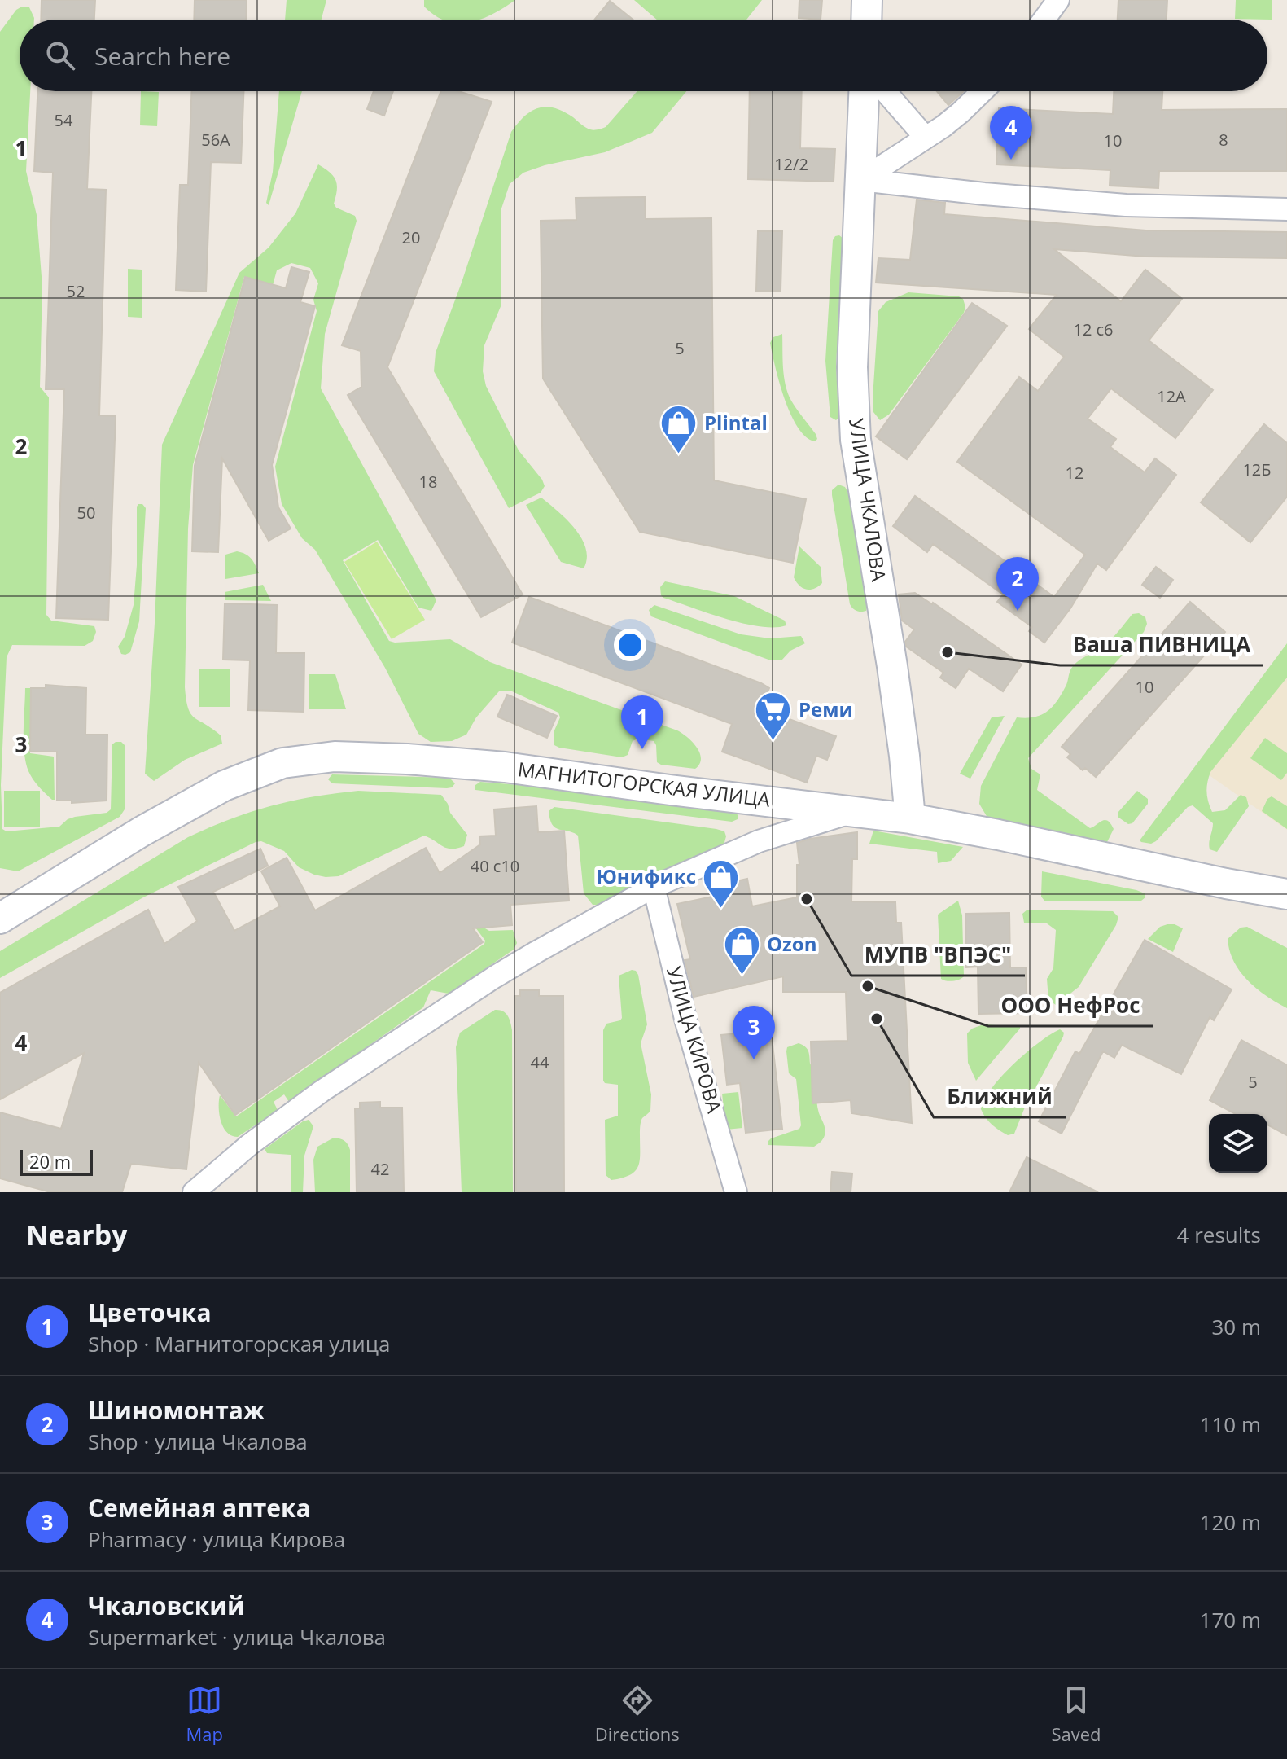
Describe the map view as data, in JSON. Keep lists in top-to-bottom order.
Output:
{
  "streets": {
    "main road": ["УЛИЦА ЧКАЛОВА", "МАГНИТОГОРСКАЯ УЛИЦА"],
    "street": ["УЛИЦА КИРОВА"]
  },
  "crossings": [
    ["УЛИЦА ЧКАЛОВА", "МАГНИТОГОРСКАЯ УЛИЦА"]
  ],
  "places": {
    "shop": ["Plintal", "Юнификс", "Ozon"],
    "other": [
      "Ваша ПИВНИЦА",
      "МУПВ \"ВПЭС\"",
      "ООО НефРос",
      "Ближний"
    ],
    "supermarket": ["Реми"]
  },
  "house_numbers": [
    "54",
    "56А",
    "8",
    "10",
    "12/2",
    "20",
    "52",
    "12 с6",
    "5",
    "12А",
    "12Б",
    "12",
    "18",
    "50",
    "10",
    "40 с10",
    "44",
    "5",
    "42"
  ],
  "scale_bar": "20 m",
  "page": {
    "search": "Search here",
    "pins": [
      "4",
      "2",
      "1",
      "3"
    ],
    "scale": "20 m",
    "heading": ["Nearby", "4 results"],
    "list": [
      {
        "mark": "1",
        "name": "Цветочка",
        "note": "Shop · Магнитогорская улица",
        "value": "30 m"
      },
      {
        "mark": "2",
        "name": "Шиномонтаж",
        "note": "Shop · улица Чкалова",
        "value": "110 m"
      },
      {
        "mark": "3",
        "name": "Семейная аптека",
        "note": "Pharmacy · улица Кирова",
        "value": "120 m"
      },
      {
        "mark": "4",
        "name": "Чкаловский",
        "note": "Supermarket · улица Чкалова",
        "value": "170 m"
      }
    ],
    "nav": ["Map", "Directions", "Saved"]
  },
  "grid": {
    "rows": [
      "1",
      "2",
      "3",
      "4"
    ]
  }
}
